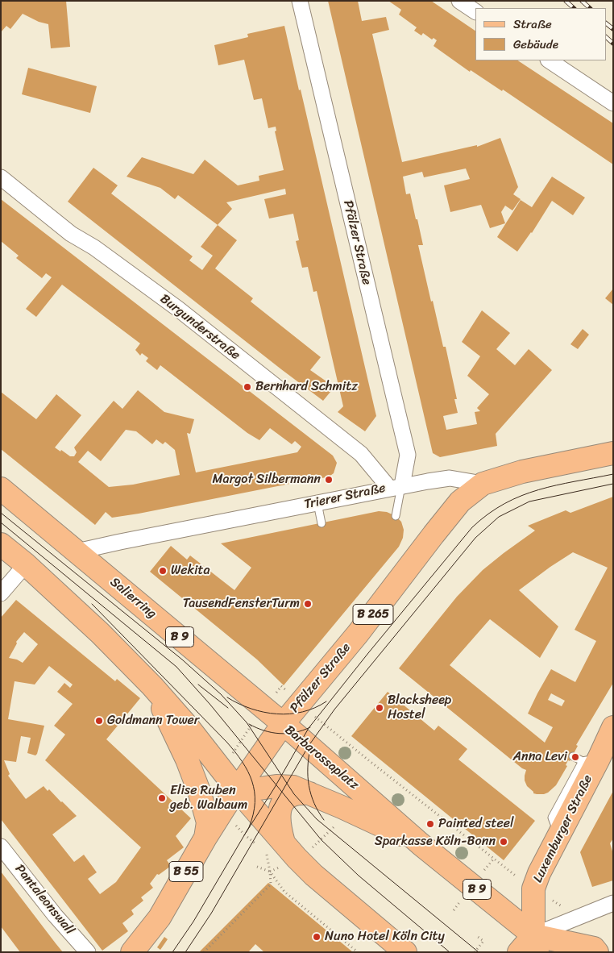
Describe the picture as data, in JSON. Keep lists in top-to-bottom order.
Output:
{
  "streets": {
    "main road": [
      "Pfälzer Straße",
      "Trierer Straße",
      "Salierring",
      "B 265",
      "B 9",
      "Barbarossaplatz",
      "Luxemburger Straße",
      "B 55"
    ],
    "street": ["Burgunderstraße", "Pantaleonswall"]
  },
  "crossings": [
    ["Pfälzer Straße", "Burgunderstraße"],
    ["Pfälzer Straße", "Trierer Straße"],
    ["Pfälzer Straße", "Salierring"],
    ["Pfälzer Straße", "Barbarossaplatz"],
    ["Burgunderstraße", "Trierer Straße"],
    ["Trierer Straße", "Salierring"],
    ["Salierring", "Barbarossaplatz"],
    ["Barbarossaplatz", "Luxemburger Straße"],
    ["Barbarossaplatz", "B 55"]
  ],
  "places": [
    "Bernhard Schmitz",
    "Margot Silbermann",
    "Wekita",
    "TausendFensterTurm",
    "Blacksheep Hostel",
    "Goldmann Tower",
    "Anna Levi",
    "Elise Ruben geb. Walbaum",
    "Painted steel",
    "Sparkasse Köln-Bonn",
    "Nuno Hotel Köln City"
  ],
  "legend": ["Straße", "Gebäude"]
}
